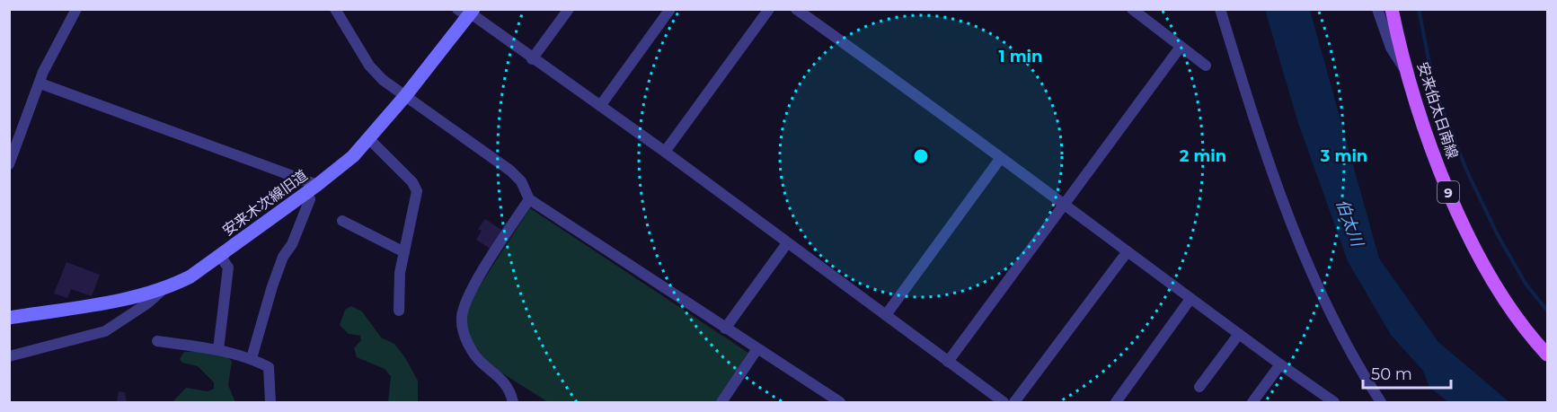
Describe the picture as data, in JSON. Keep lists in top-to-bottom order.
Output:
{
  "streets": {
    "main road": ["安来伯太日南線", "9"],
    "street": ["安来木次線旧道"]
  },
  "water": ["伯太川"],
  "scale_bar": "50 m",
  "rings": ["1 min", "2 min", "3 min"]
}
